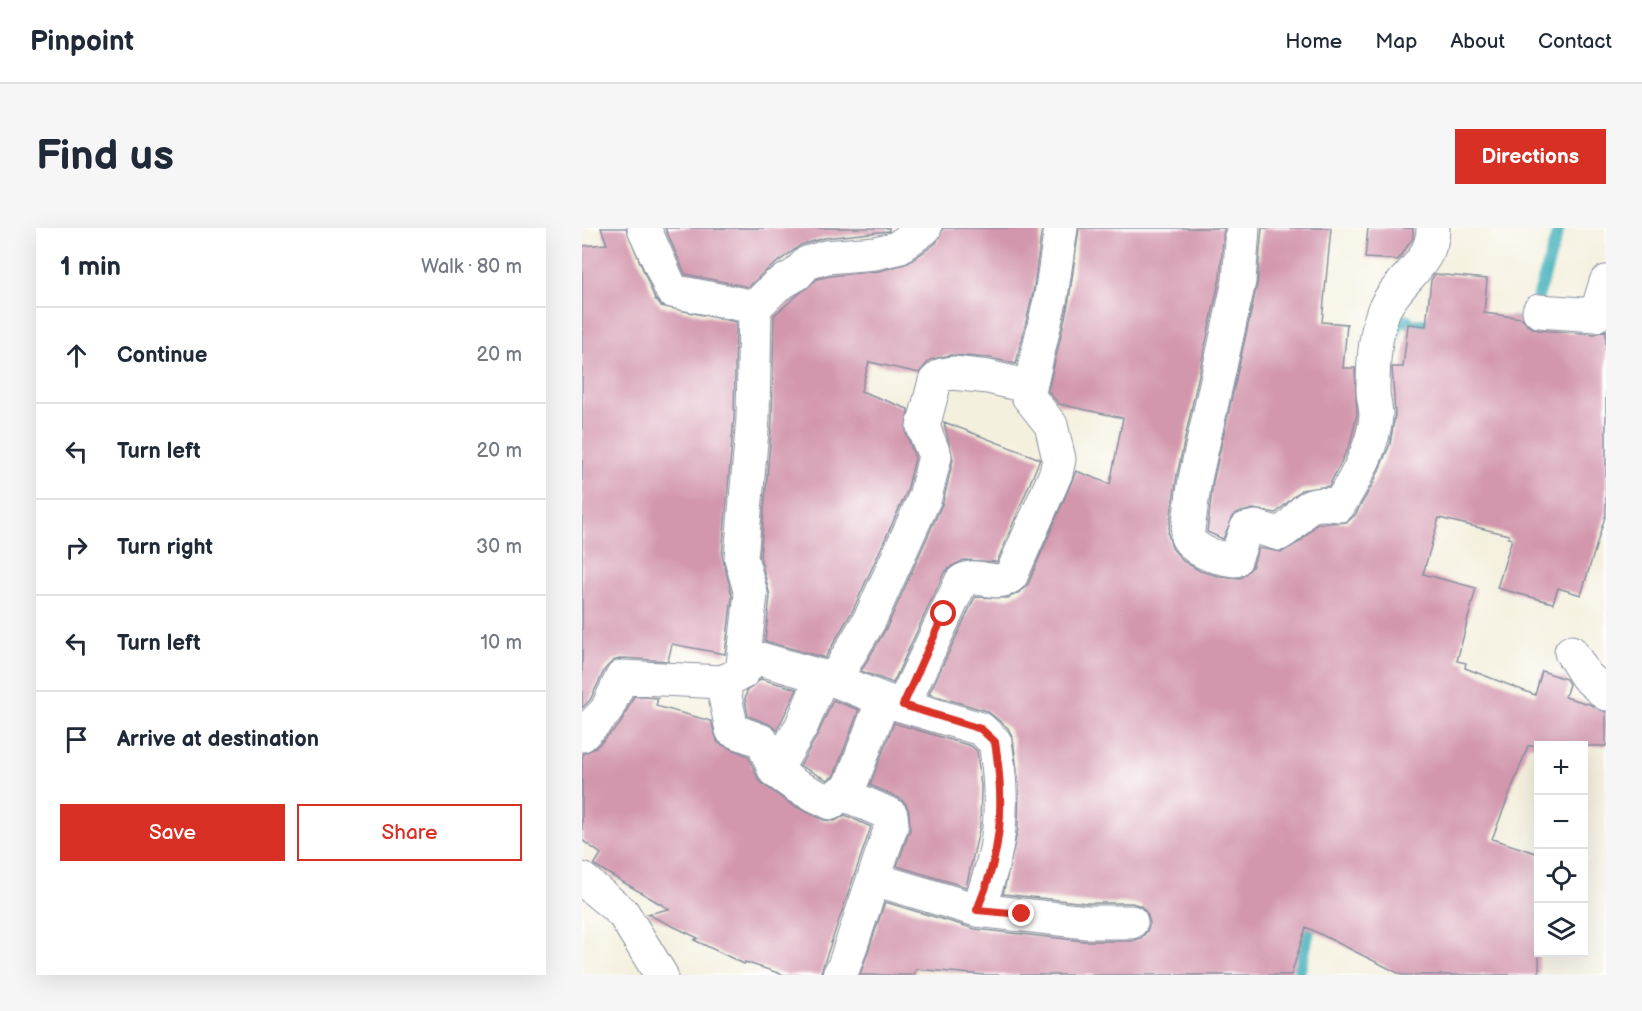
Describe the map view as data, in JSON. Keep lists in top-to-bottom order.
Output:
{
  "page": {
    "header": "Pinpoint",
    "nav": [
      "Home",
      "Map",
      "About",
      "Contact"
    ],
    "buttons": [
      "Directions",
      ["Save", "Share"]
    ],
    "title": "Find us",
    "heading": ["1 min", "Walk · 80 m"],
    "list": [
      ["Continue", "20 m"],
      ["Turn left", "20 m"],
      ["Turn right", "30 m"],
      ["Turn left", "10 m"],
      "Arrive at destination"
    ],
    "map_buttons": ["+", "−"]
  }
}
